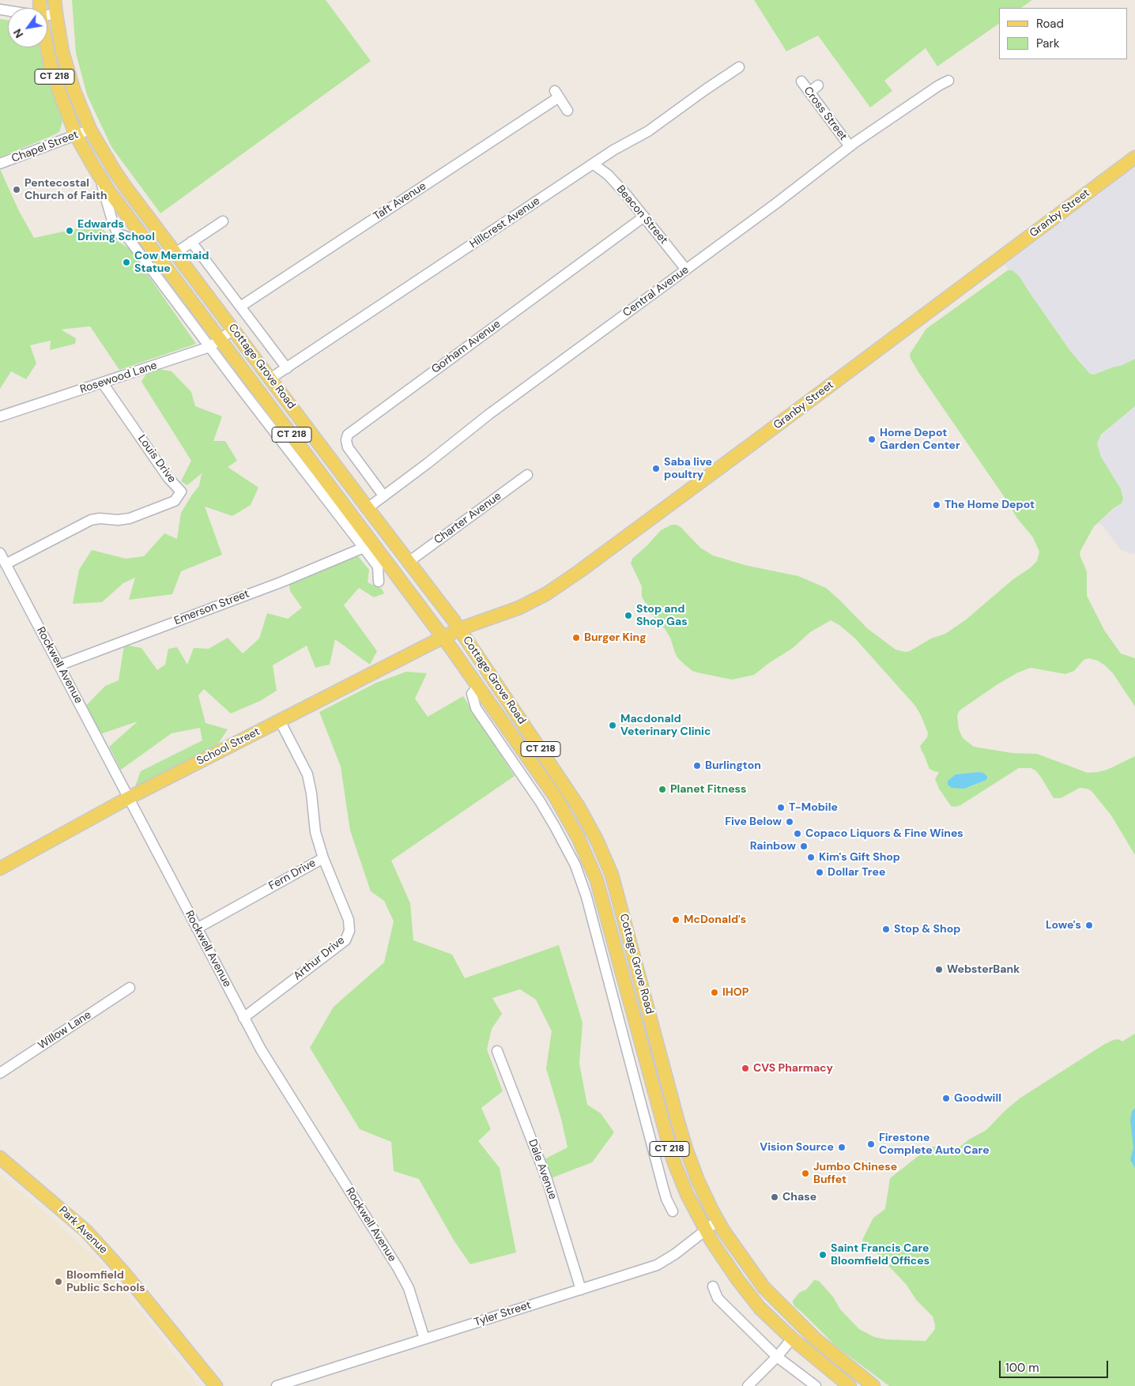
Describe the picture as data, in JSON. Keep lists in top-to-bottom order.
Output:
{
  "streets": {
    "main road": [
      "CT 218",
      "Granby Street",
      "Cottage Grove Road",
      "School Street",
      "Park Avenue"
    ],
    "street": [
      "Cross Street",
      "Chapel Street",
      "Taft Avenue",
      "Beacon Street",
      "Hillcrest Avenue",
      "Central Avenue",
      "Gorham Avenue",
      "Rosewood Lane",
      "Louis Drive",
      "Charter Avenue",
      "Emerson Street",
      "Rockwell Avenue",
      "Fern Drive",
      "Arthur Drive",
      "Willow Lane",
      "Dale Avenue",
      "Tyler Street"
    ]
  },
  "crossings": [
    ["Cross Street", "Central Avenue"],
    ["Chapel Street", "Cottage Grove Road"],
    ["Granby Street", "Cottage Grove Road"],
    ["Granby Street", "School Street"],
    ["Beacon Street", "Hillcrest Avenue"],
    ["Beacon Street", "Central Avenue"],
    ["Beacon Street", "Gorham Avenue"],
    ["Hillcrest Avenue", "Cottage Grove Road"],
    ["Central Avenue", "Gorham Avenue"],
    ["Central Avenue", "Cottage Grove Road"],
    ["Cottage Grove Road", "Rosewood Lane"],
    ["Cottage Grove Road", "Charter Avenue"],
    ["Cottage Grove Road", "Emerson Street"],
    ["Cottage Grove Road", "School Street"],
    ["Cottage Grove Road", "Tyler Street"],
    ["Rosewood Lane", "Louis Drive"],
    ["Louis Drive", "Rockwell Avenue"],
    ["Emerson Street", "Rockwell Avenue"],
    ["Rockwell Avenue", "School Street"],
    ["Rockwell Avenue", "Fern Drive"],
    ["Rockwell Avenue", "Arthur Drive"],
    ["Rockwell Avenue", "Tyler Street"],
    ["School Street", "Fern Drive"],
    ["Fern Drive", "Arthur Drive"],
    ["Dale Avenue", "Tyler Street"]
  ],
  "places": [
    "Pentecostal Church of Faith",
    "Edwards Driving School",
    "Cow Mermaid Statue",
    "Home Depot Garden Center",
    "Saba live poultry",
    "The Home Depot",
    "Stop and Shop Gas",
    "Burger King",
    "Macdonald Veterinary Clinic",
    "Burlington",
    "Planet Fitness",
    "T-Mobile",
    "Five Below",
    "Copaco Liquors & Fine Wines",
    "Rainbow",
    "Kim's Gift Shop",
    "Dollar Tree",
    "McDonald's",
    "Lowe's",
    "Stop & Shop",
    "WebsterBank",
    "IHOP",
    "CVS Pharmacy",
    "Goodwill",
    "Firestone Complete Auto Care",
    "Vision Source",
    "Jumbo Chinese Buffet",
    "Chase",
    "Saint Francis Care Bloomfield Offices",
    "Bloomfield Public Schools"
  ],
  "legend": ["Road", "Park"],
  "scale_bar": "100 m",
  "north": "bottom left"
}
